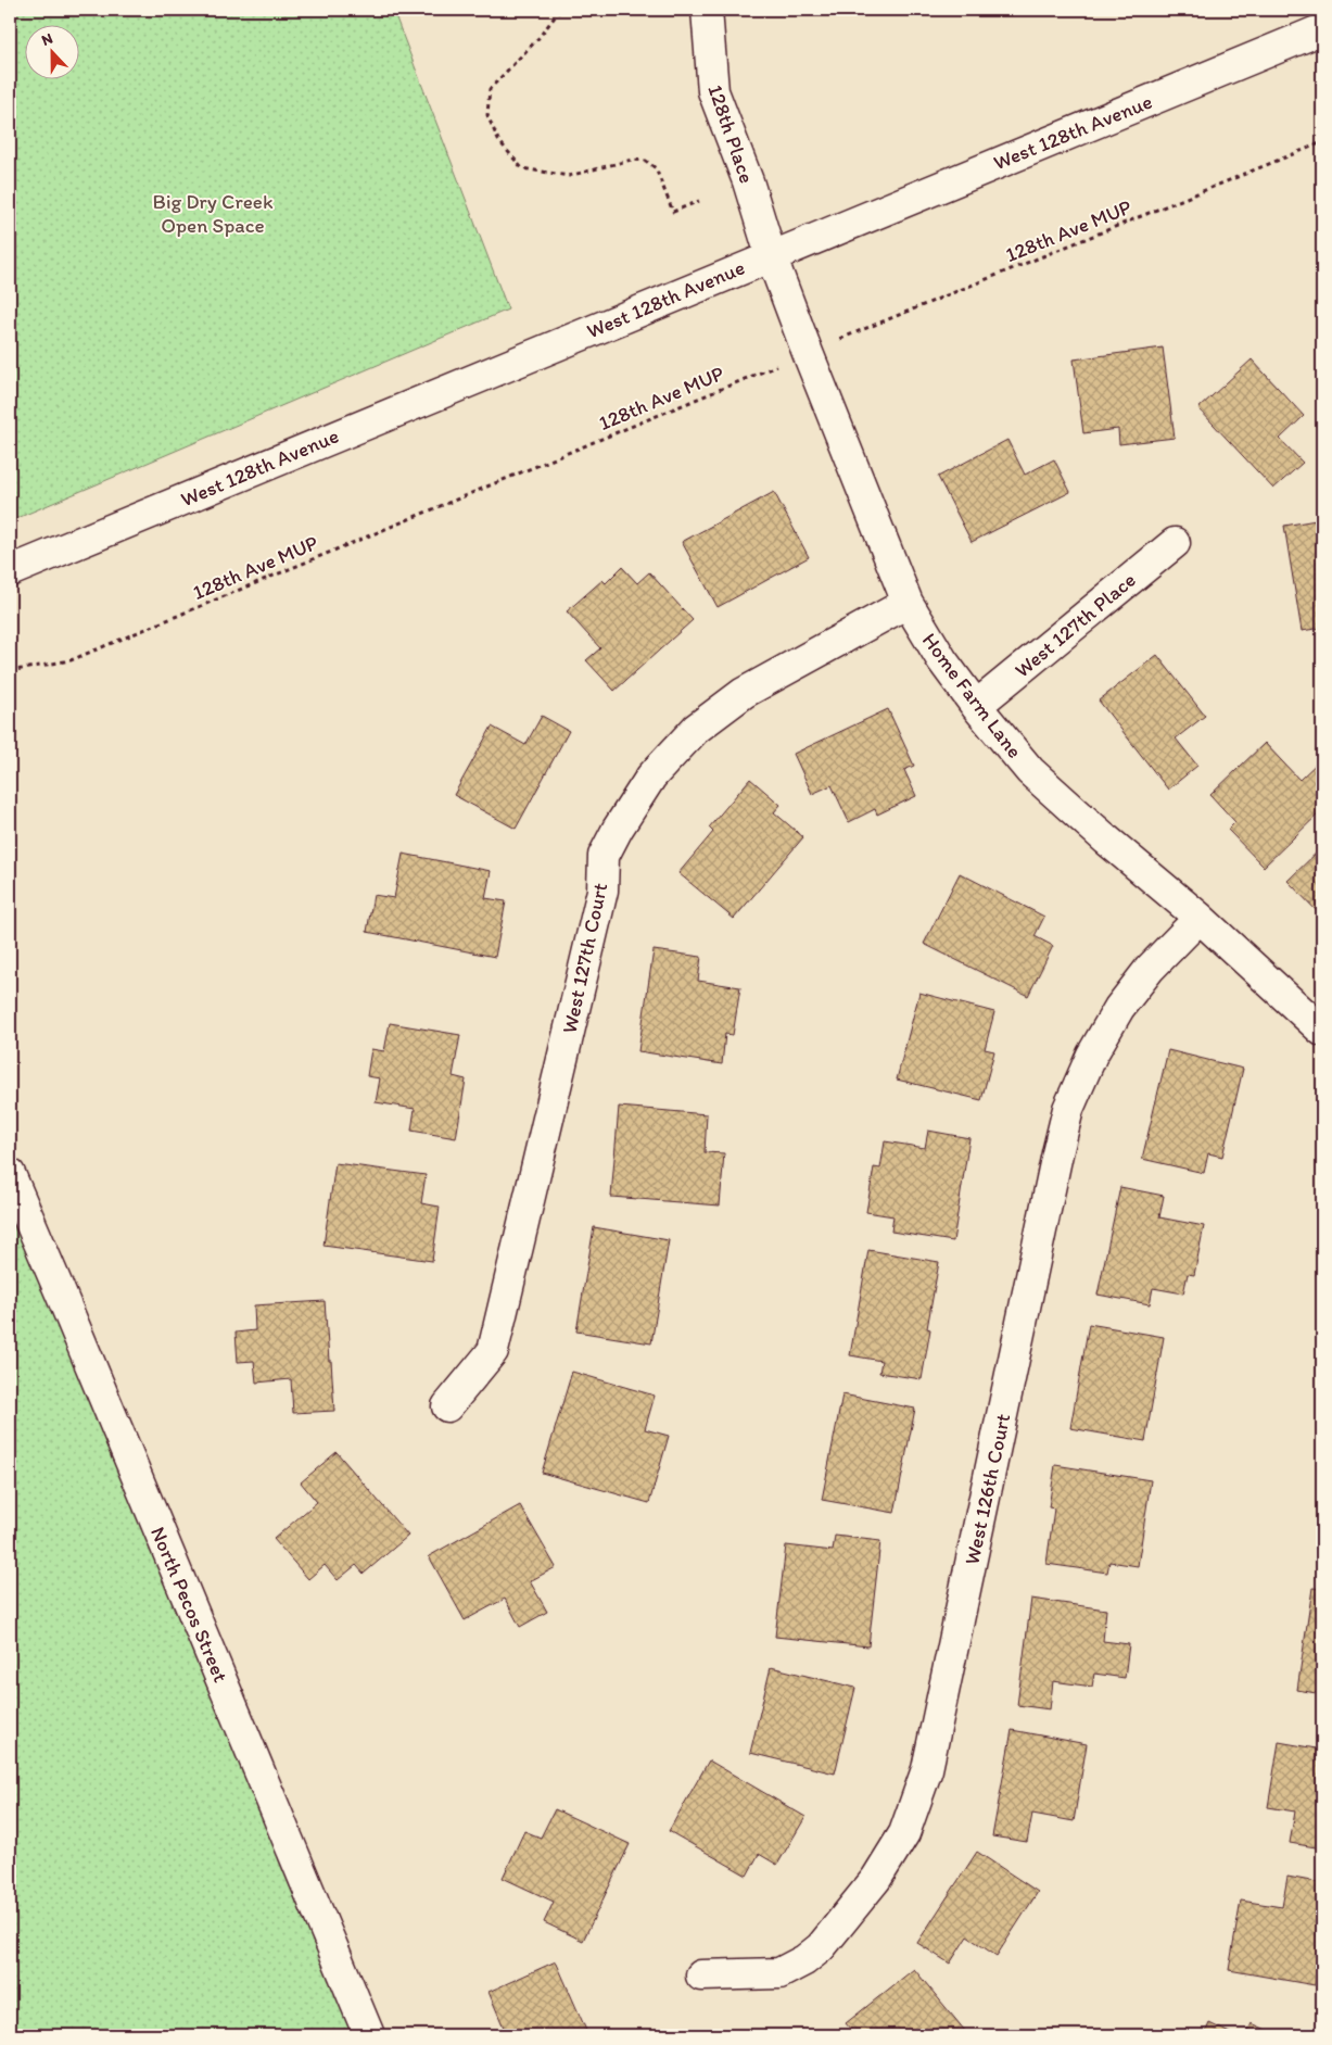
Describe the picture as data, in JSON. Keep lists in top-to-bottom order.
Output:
{
  "streets": {
    "street": [
      "West 128th Avenue",
      "128th Place",
      "West 127th Place",
      "Home Farm Lane",
      "West 127th Court",
      "West 126th Court",
      "North Pecos Street"
    ],
    "path": ["128th Ave MUP"]
  },
  "crossings": [
    ["West 128th Avenue", "128th Place"],
    ["West 128th Avenue", "Home Farm Lane"],
    ["128th Place", "Home Farm Lane"],
    ["128th Ave MUP", "Home Farm Lane"],
    ["West 127th Place", "Home Farm Lane"],
    ["Home Farm Lane", "West 127th Court"],
    ["Home Farm Lane", "West 126th Court"]
  ],
  "parks": ["Big Dry Creek Open Space"],
  "north": "top"
}
